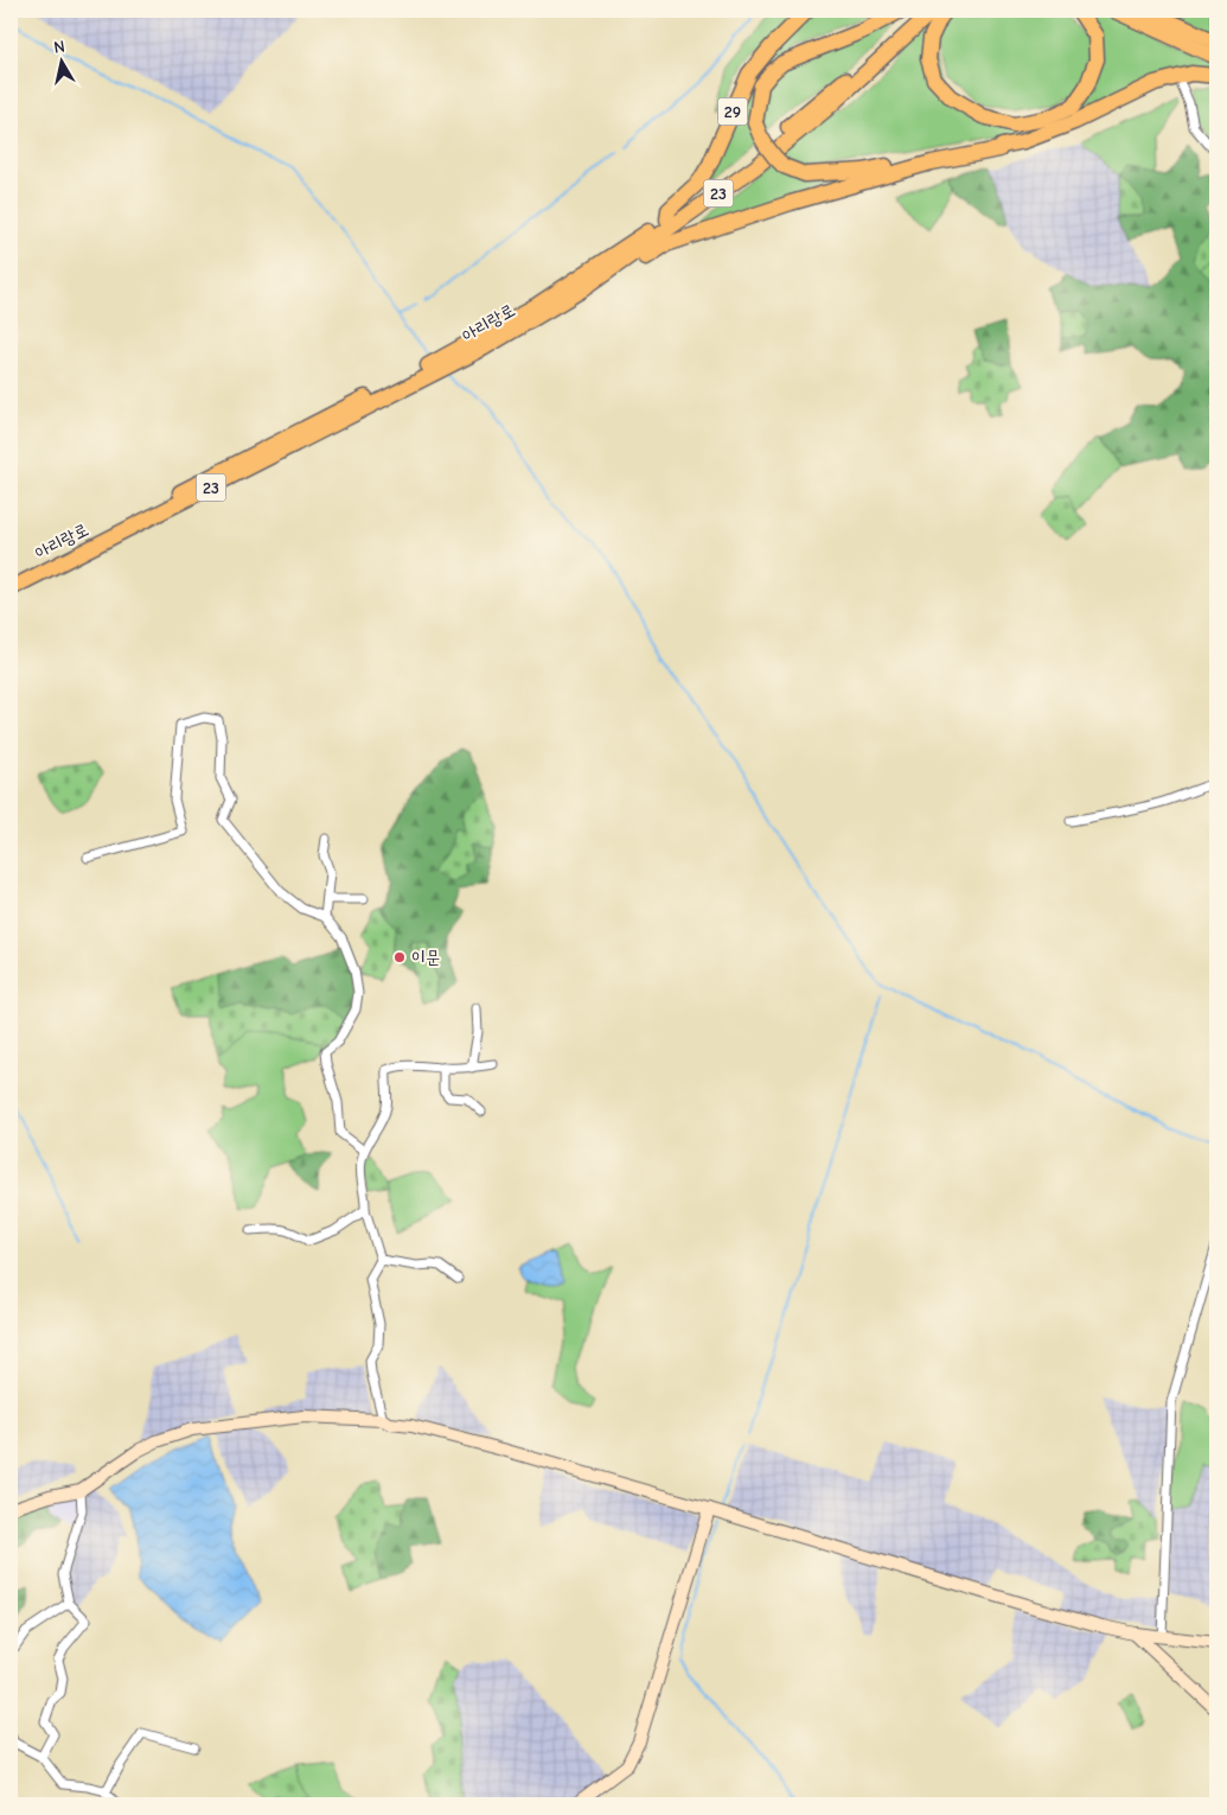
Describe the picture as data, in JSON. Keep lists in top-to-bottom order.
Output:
{
  "streets": {
    "highway": ["29", "23", "아리랑로"]
  },
  "crossings": [
    ["29", "아리랑로"]
  ],
  "places": ["이문"],
  "north": "top"
}
